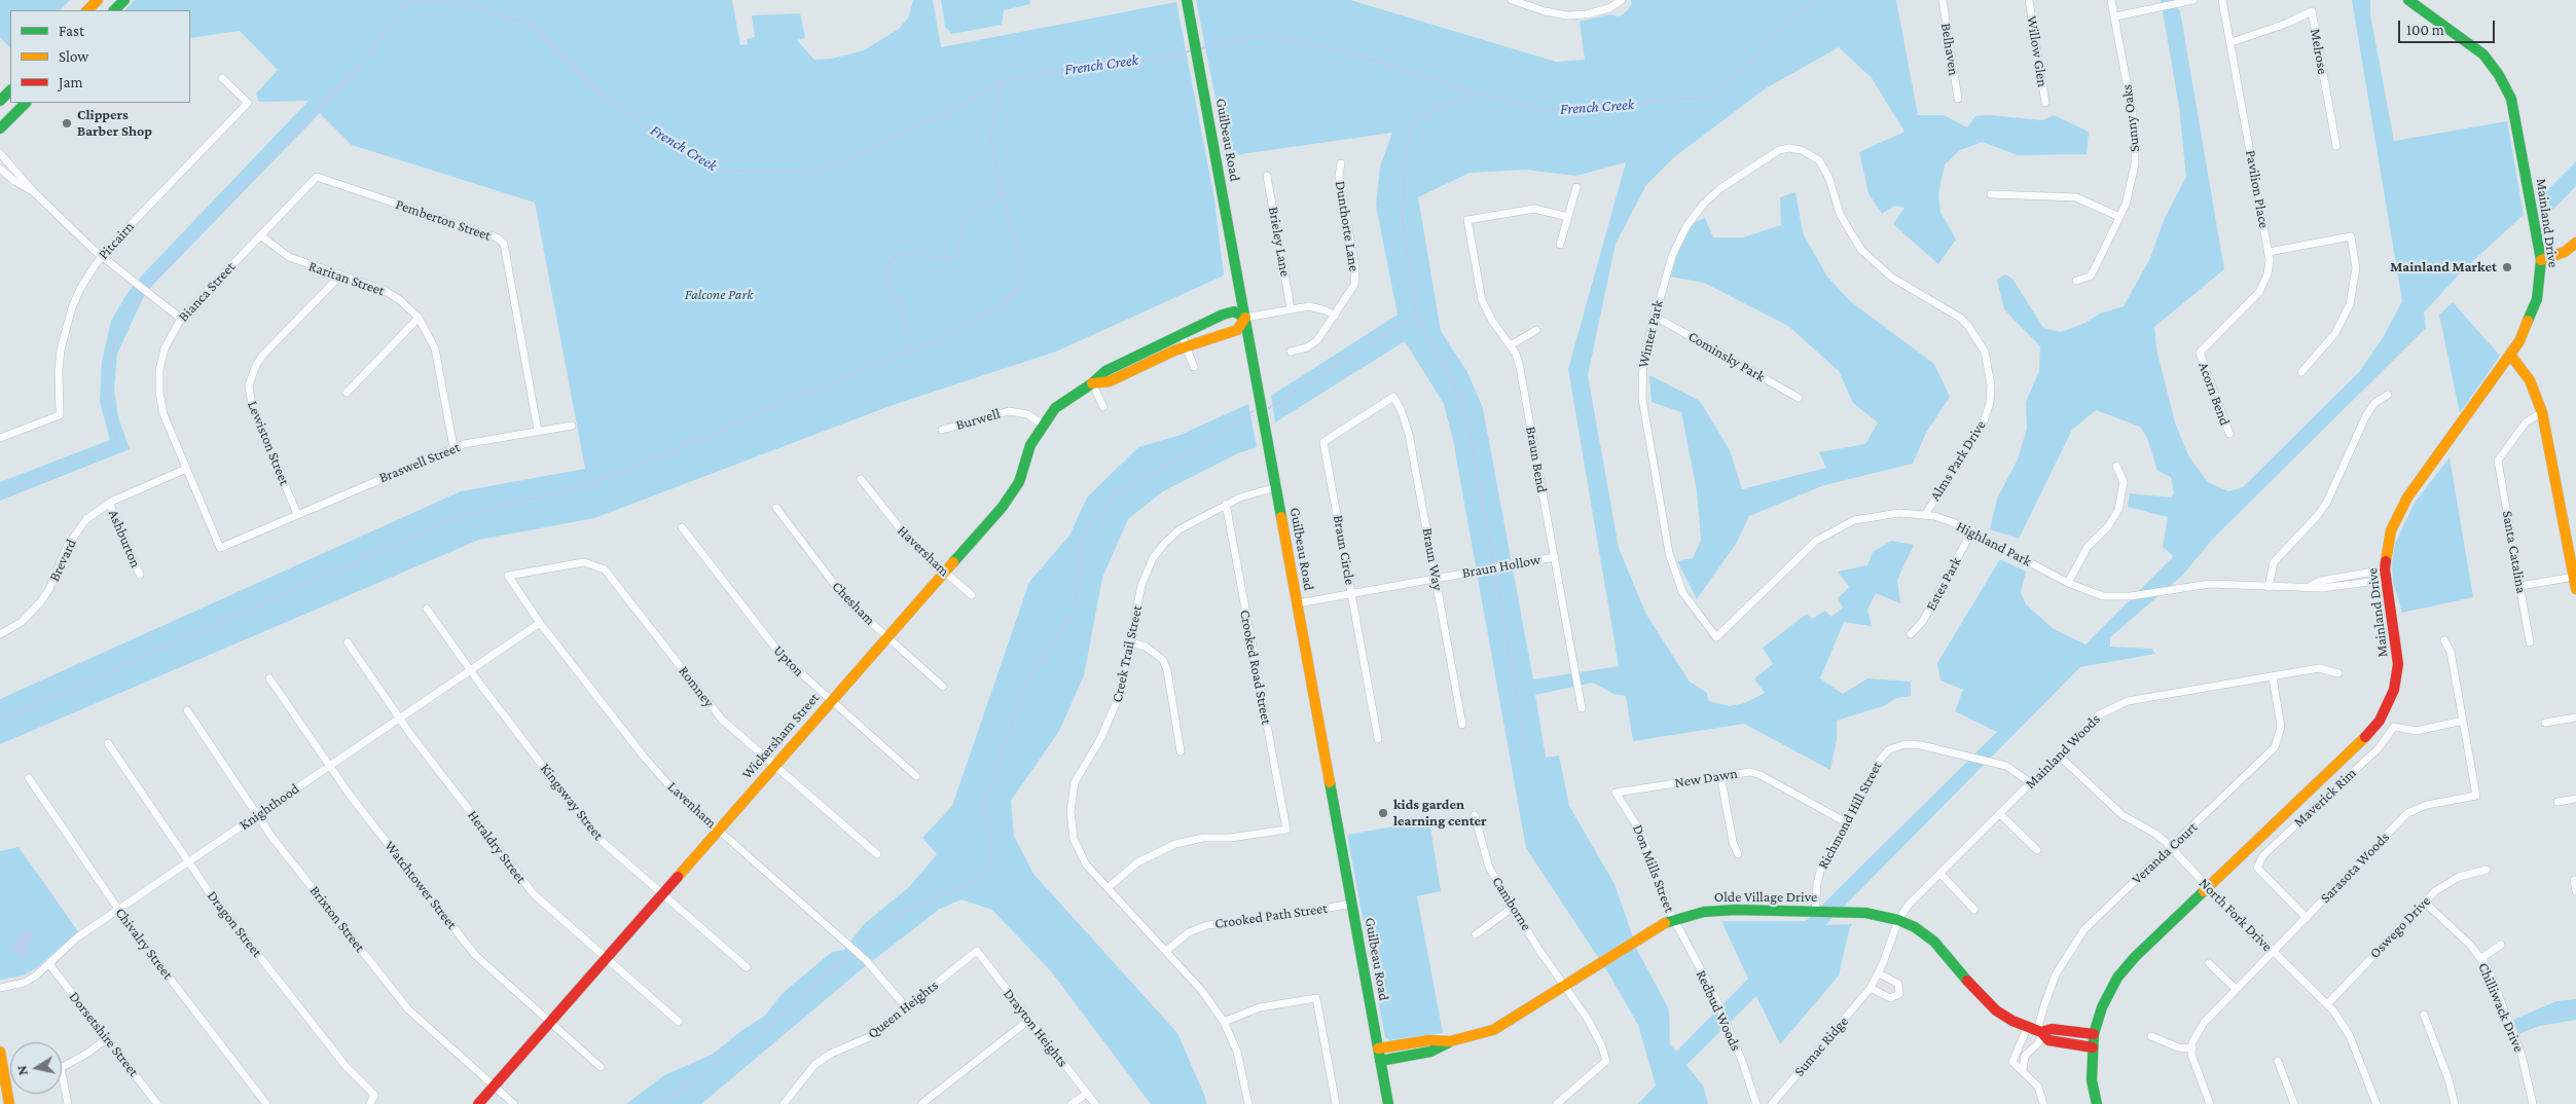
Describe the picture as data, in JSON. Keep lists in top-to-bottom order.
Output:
{
  "streets": {
    "main road": [
      "Guilbeau Road",
      "Mainland Drive",
      "Wickersham Street",
      "Olde Village Drive"
    ],
    "street": [
      "Belhaven",
      "Willow Glen",
      "Melrose",
      "Sunny Oaks",
      "Pavilion Place",
      "Pemberton Street",
      "Dunthorte Lane",
      "Pitcairn",
      "Brieley Lane",
      "Raritan Street",
      "Bianca Street",
      "Winter Park",
      "Cominsky Park",
      "Acorn Bend",
      "Burwell",
      "Lewiston Street",
      "Braun Bend",
      "Alms Park Drive",
      "Braswell Street",
      "Ashburton",
      "Highland Park",
      "Braun Circle",
      "Haversham",
      "Santa Catalina",
      "Braun Way",
      "Brevard",
      "Braun Hollow",
      "Estes Park",
      "Chesham",
      "Creek Trail Street",
      "Upton",
      "Crooked Road Street",
      "Romney",
      "Mainland Woods",
      "New Dawn",
      "Maverick Rim",
      "Kingsway Street",
      "Lavenham",
      "Knighthood",
      "Richmond Hill Street",
      "Heraldry Street",
      "Veranda Court",
      "Sarasota Woods",
      "Don Mills Street",
      "Watchtower Street",
      "Camborne",
      "North Fork Drive",
      "Crooked Path Street",
      "Brixton Street",
      "Dragon Street",
      "Oswego Drive",
      "Chivalry Street",
      "Chilliwack Drive",
      "Queen Heights",
      "Redbud Woods",
      "Drayton Heights",
      "Dorsetshire Street",
      "Sumac Ridge"
    ]
  },
  "crossings": [
    ["Melrose", "Pavilion Place"],
    ["Guilbeau Road", "Braun Hollow"],
    ["Guilbeau Road", "Creek Trail Street"],
    ["Guilbeau Road", "Wickersham Street"],
    ["Guilbeau Road", "Olde Village Drive"],
    ["Guilbeau Road", "Crooked Path Street"],
    ["Pavilion Place", "Acorn Bend"],
    ["Pemberton Street", "Bianca Street"],
    ["Pemberton Street", "Braswell Street"],
    ["Mainland Drive", "Highland Park"],
    ["Mainland Drive", "Olde Village Drive"],
    ["Mainland Drive", "North Fork Drive"],
    ["Dunthorte Lane", "Wickersham Street"],
    ["Brieley Lane", "Wickersham Street"],
    ["Raritan Street", "Bianca Street"],
    ["Raritan Street", "Lewiston Street"],
    ["Raritan Street", "Braswell Street"],
    ["Bianca Street", "Lewiston Street"],
    ["Bianca Street", "Braswell Street"],
    ["Bianca Street", "Brevard"],
    ["Winter Park", "Cominsky Park"],
    ["Winter Park", "Alms Park Drive"],
    ["Winter Park", "Highland Park"],
    ["Burwell", "Wickersham Street"],
    ["Lewiston Street", "Braswell Street"],
    ["Braun Bend", "Braun Hollow"],
    ["Alms Park Drive", "Highland Park"],
    ["Ashburton", "Brevard"],
    ["Highland Park", "Estes Park"],
    ["Braun Circle", "Braun Way"],
    ["Braun Circle", "Braun Hollow"],
    ["Haversham", "Wickersham Street"],
    ["Braun Way", "Braun Hollow"],
    ["Chesham", "Wickersham Street"],
    ["Creek Trail Street", "Crooked Road Street"],
    ["Creek Trail Street", "Crooked Path Street"],
    ["Upton", "Wickersham Street"],
    ["Romney", "Wickersham Street"],
    ["Romney", "Lavenham"],
    ["Wickersham Street", "Kingsway Street"],
    ["Wickersham Street", "Lavenham"],
    ["Wickersham Street", "Heraldry Street"],
    ["Wickersham Street", "Watchtower Street"],
    ["Wickersham Street", "Brixton Street"],
    ["Mainland Woods", "Richmond Hill Street"],
    ["Mainland Woods", "Veranda Court"],
    ["Mainland Woods", "Olde Village Drive"],
    ["Mainland Woods", "North Fork Drive"],
    ["Mainland Woods", "Sumac Ridge"],
    ["New Dawn", "Richmond Hill Street"],
    ["New Dawn", "Don Mills Street"],
    ["Maverick Rim", "Sarasota Woods"],
    ["Kingsway Street", "Knighthood"],
    ["Lavenham", "Knighthood"],
    ["Lavenham", "Queen Heights"],
    ["Knighthood", "Heraldry Street"],
    ["Knighthood", "Watchtower Street"],
    ["Knighthood", "Brixton Street"],
    ["Knighthood", "Dragon Street"],
    ["Knighthood", "Chivalry Street"],
    ["Knighthood", "Dorsetshire Street"],
    ["Richmond Hill Street", "Olde Village Drive"],
    ["Veranda Court", "Olde Village Drive"],
    ["Veranda Court", "North Fork Drive"],
    ["Sarasota Woods", "North Fork Drive"],
    ["Don Mills Street", "Olde Village Drive"],
    ["Don Mills Street", "Redbud Woods"],
    ["Olde Village Drive", "Camborne"],
    ["Olde Village Drive", "Redbud Woods"],
    ["Olde Village Drive", "Sumac Ridge"],
    ["North Fork Drive", "Oswego Drive"],
    ["Oswego Drive", "Chilliwack Drive"],
    ["Queen Heights", "Drayton Heights"]
  ],
  "water": ["French Creek"],
  "parks": ["Falcone Park"],
  "places": ["Clippers Barber Shop", "Mainland Market", "kids garden learning center"],
  "legend": ["Fast", "Slow", "Jam"],
  "scale_bar": "100 m",
  "north": "left"
}
